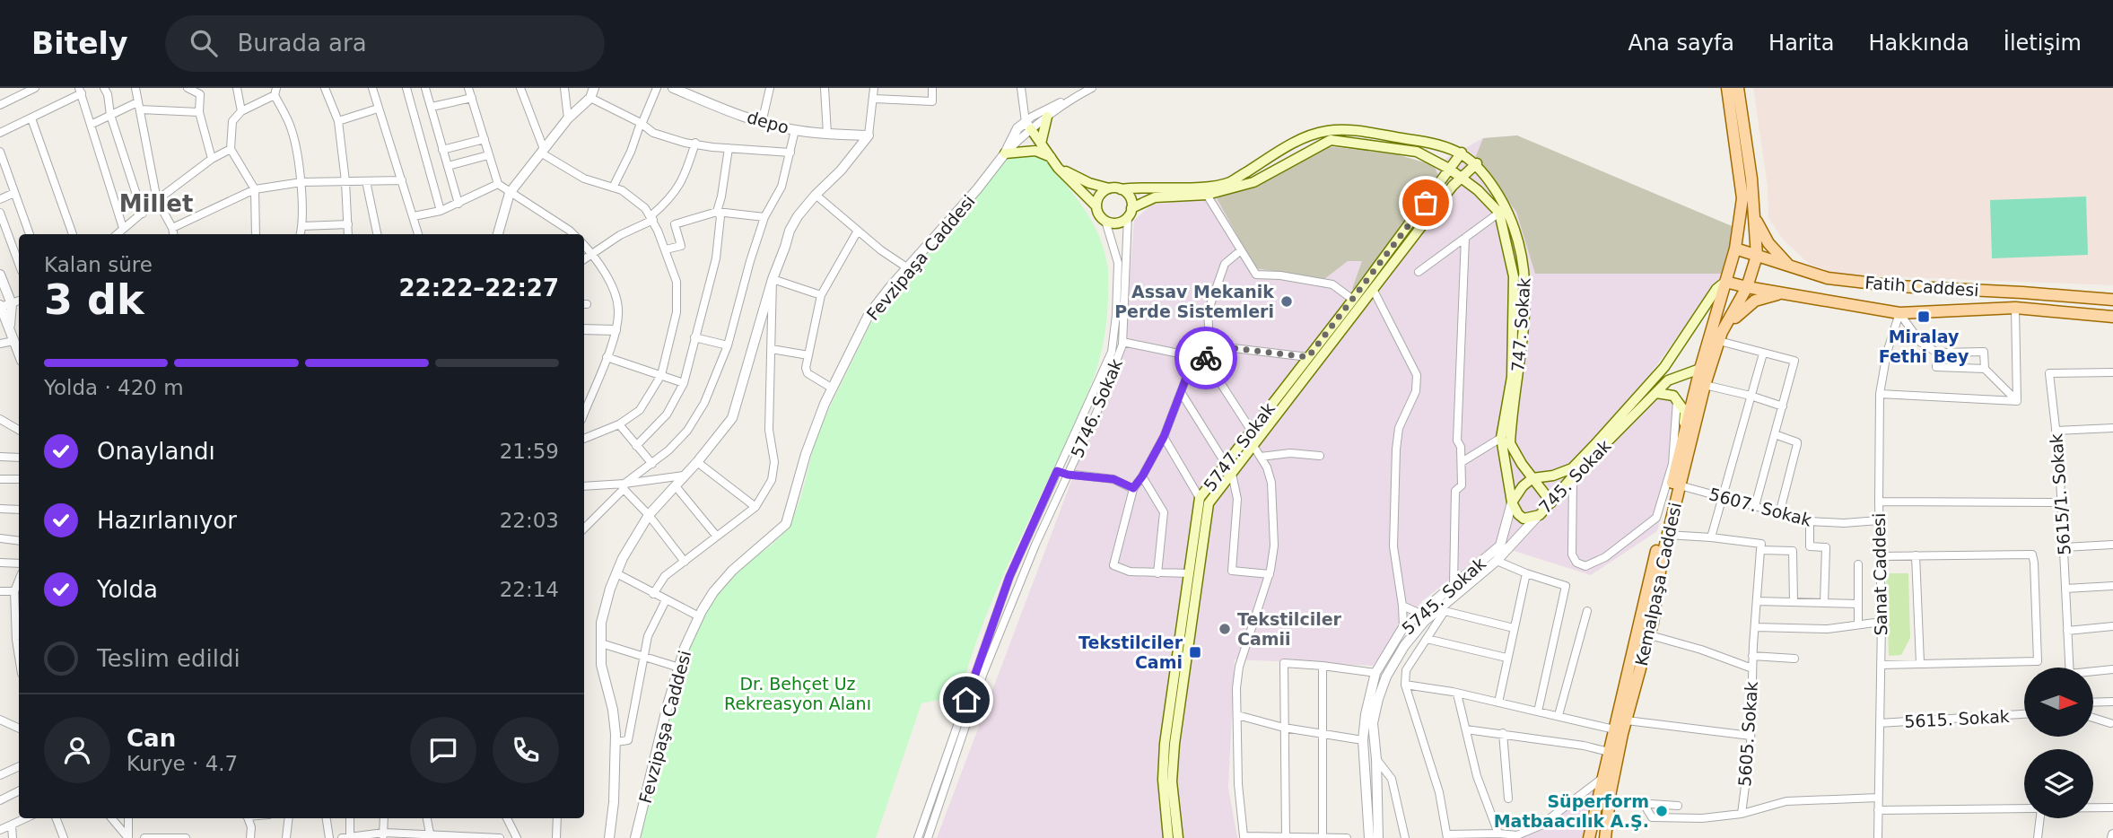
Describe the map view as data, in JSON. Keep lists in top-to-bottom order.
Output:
{
  "streets": {
    "main road": [
      "Fatih Caddesi",
      "747. Sokak",
      "5747. Sokak",
      "745. Sokak",
      "Kemalpaşa Caddesi"
    ],
    "street": [
      "depo",
      "Fevzipaşa Caddesi",
      "5746. Sokak",
      "5615/1. Sokak",
      "5607. Sokak",
      "Sanat Caddesi",
      "5745. Sokak",
      "5615. Sokak",
      "5605. Sokak"
    ]
  },
  "crossings": [
    ["747. Sokak", "5746. Sokak"],
    ["747. Sokak", "5747. Sokak"],
    ["747. Sokak", "745. Sokak"],
    ["747. Sokak", "5745. Sokak"],
    ["745. Sokak", "Kemalpaşa Caddesi"],
    ["745. Sokak", "5745. Sokak"],
    ["5607. Sokak", "Sanat Caddesi"],
    ["5607. Sokak", "Kemalpaşa Caddesi"],
    ["Sanat Caddesi", "5615. Sokak"]
  ],
  "districts": ["Millet"],
  "parks": ["Dr. Behçet Uz Rekreasyon Alanı"],
  "places": {
    "other": ["Assav Mekanik Perde Sistemleri", "Tekstilciler Camii", "Süperform Matbaacılık A.Ş."],
    "transit": ["Miralay Fethi Bey", "Tekstilciler Cami"]
  },
  "north": "right",
  "page": {
    "header": "Bitely",
    "search": "Burada ara",
    "nav": [
      "Ana sayfa",
      "Harita",
      "Hakkında",
      "İletişim"
    ],
    "heading": ["3 dk", "Kalan süre", "22:22–22:27"],
    "panel": ["Can", "Kurye · 4.7"],
    "bar": "Yolda · 420 m",
    "list": [
      ["Onaylandı", "21:59"],
      ["Hazırlanıyor", "22:03"],
      ["Yolda", "22:14"],
      "Teslim edildi"
    ]
  }
}
